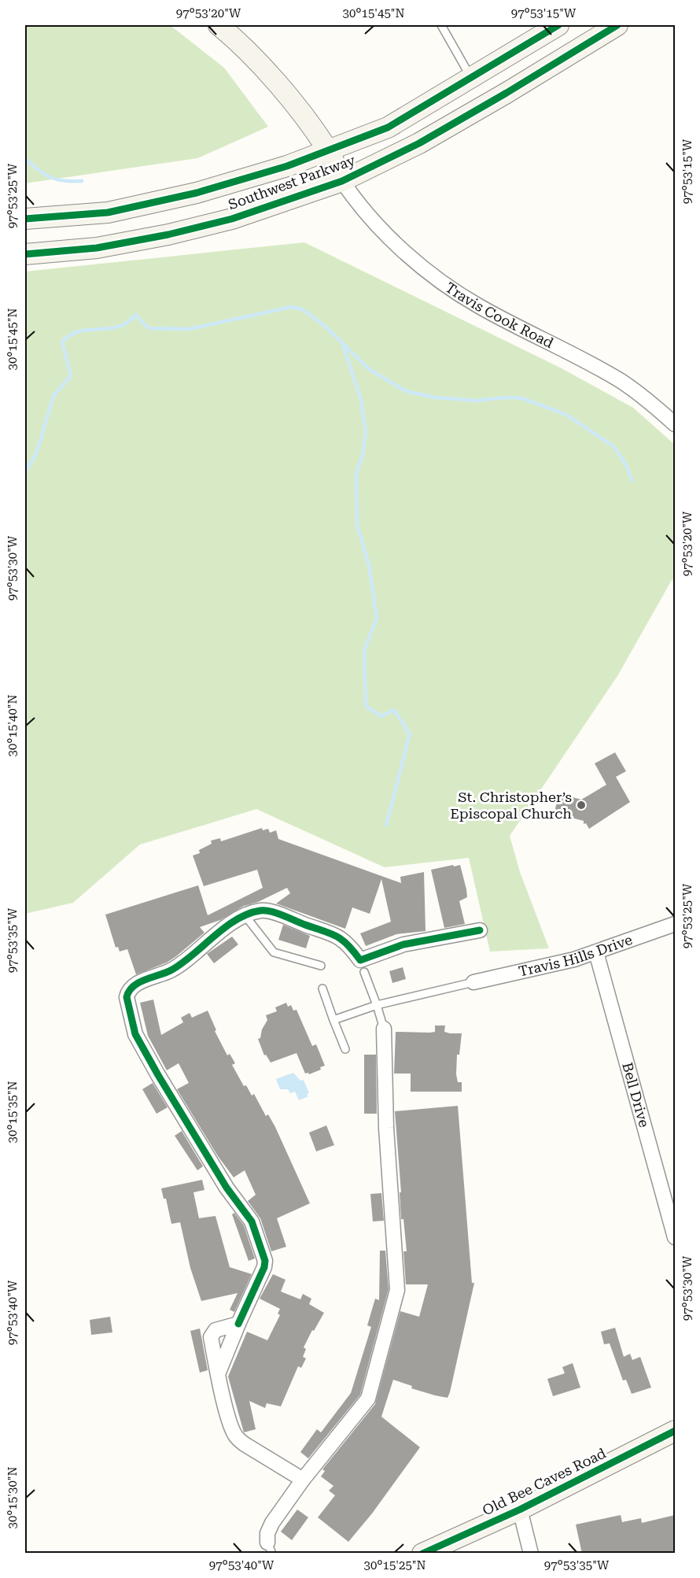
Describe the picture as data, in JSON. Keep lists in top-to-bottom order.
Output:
{
  "streets": {
    "main road": ["Southwest Parkway", "Old Bee Caves Road"],
    "street": ["Travis Cook Road", "Travis Hills Drive", "Bell Drive"]
  },
  "crossings": [
    ["Southwest Parkway", "Travis Cook Road"],
    ["Travis Hills Drive", "Bell Drive"]
  ],
  "places": ["St. Christopher’s Episcopal Church"],
  "coordinates": [
    "97°53'20\"W",
    "30°15'45\"N",
    "97°53'15\"W",
    "97°53'25\"W",
    "97°53'30\"W",
    "30°15'40\"N",
    "97°53'35\"W",
    "30°15'35\"N",
    "97°53'40\"W",
    "30°15'30\"N",
    "30°15'25\"N"
  ]
}
